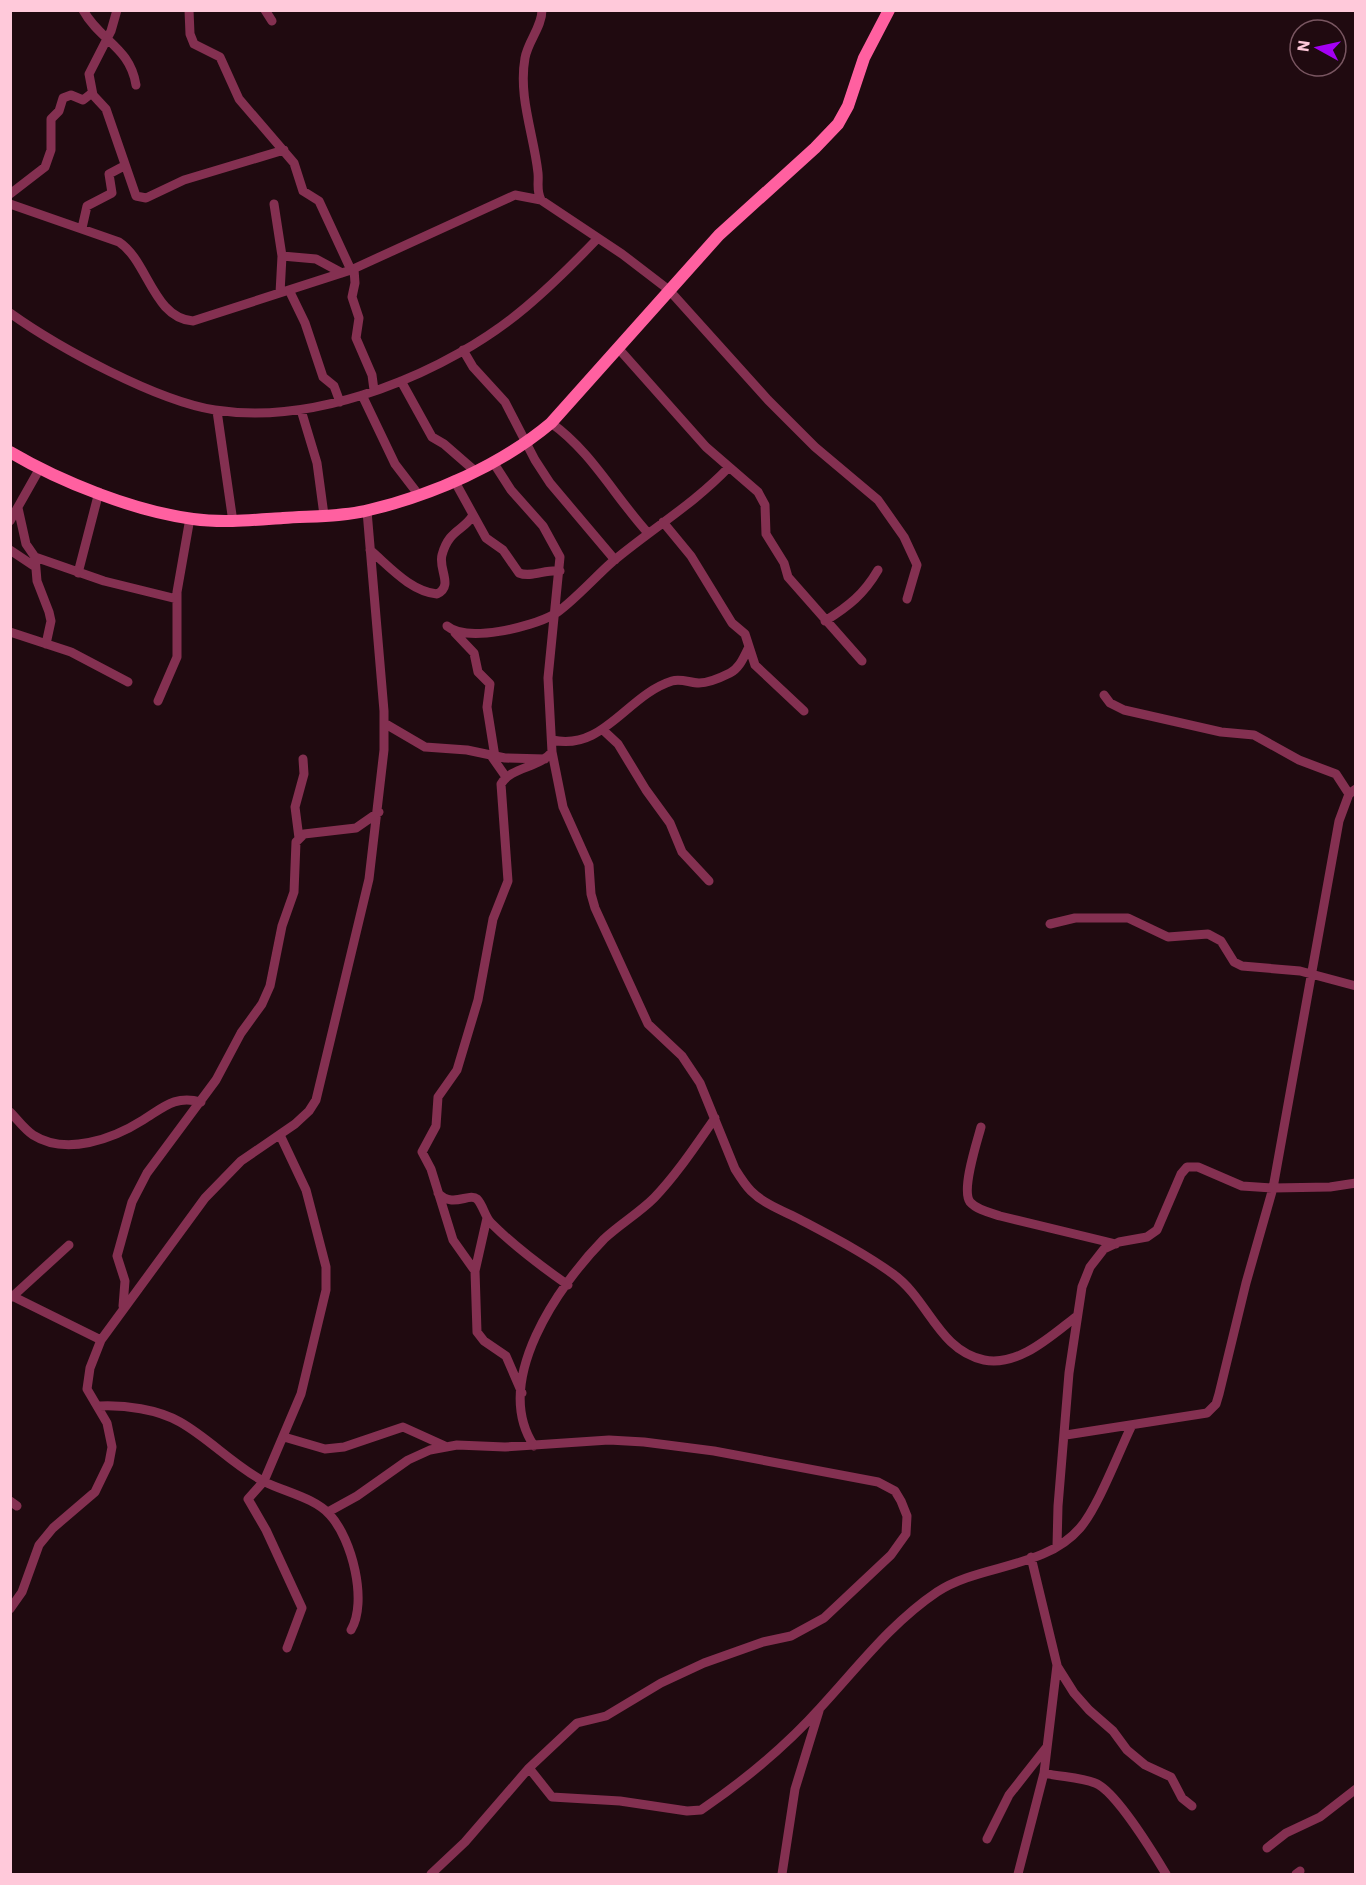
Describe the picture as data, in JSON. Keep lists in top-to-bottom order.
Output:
{
  "north": "left"
}
